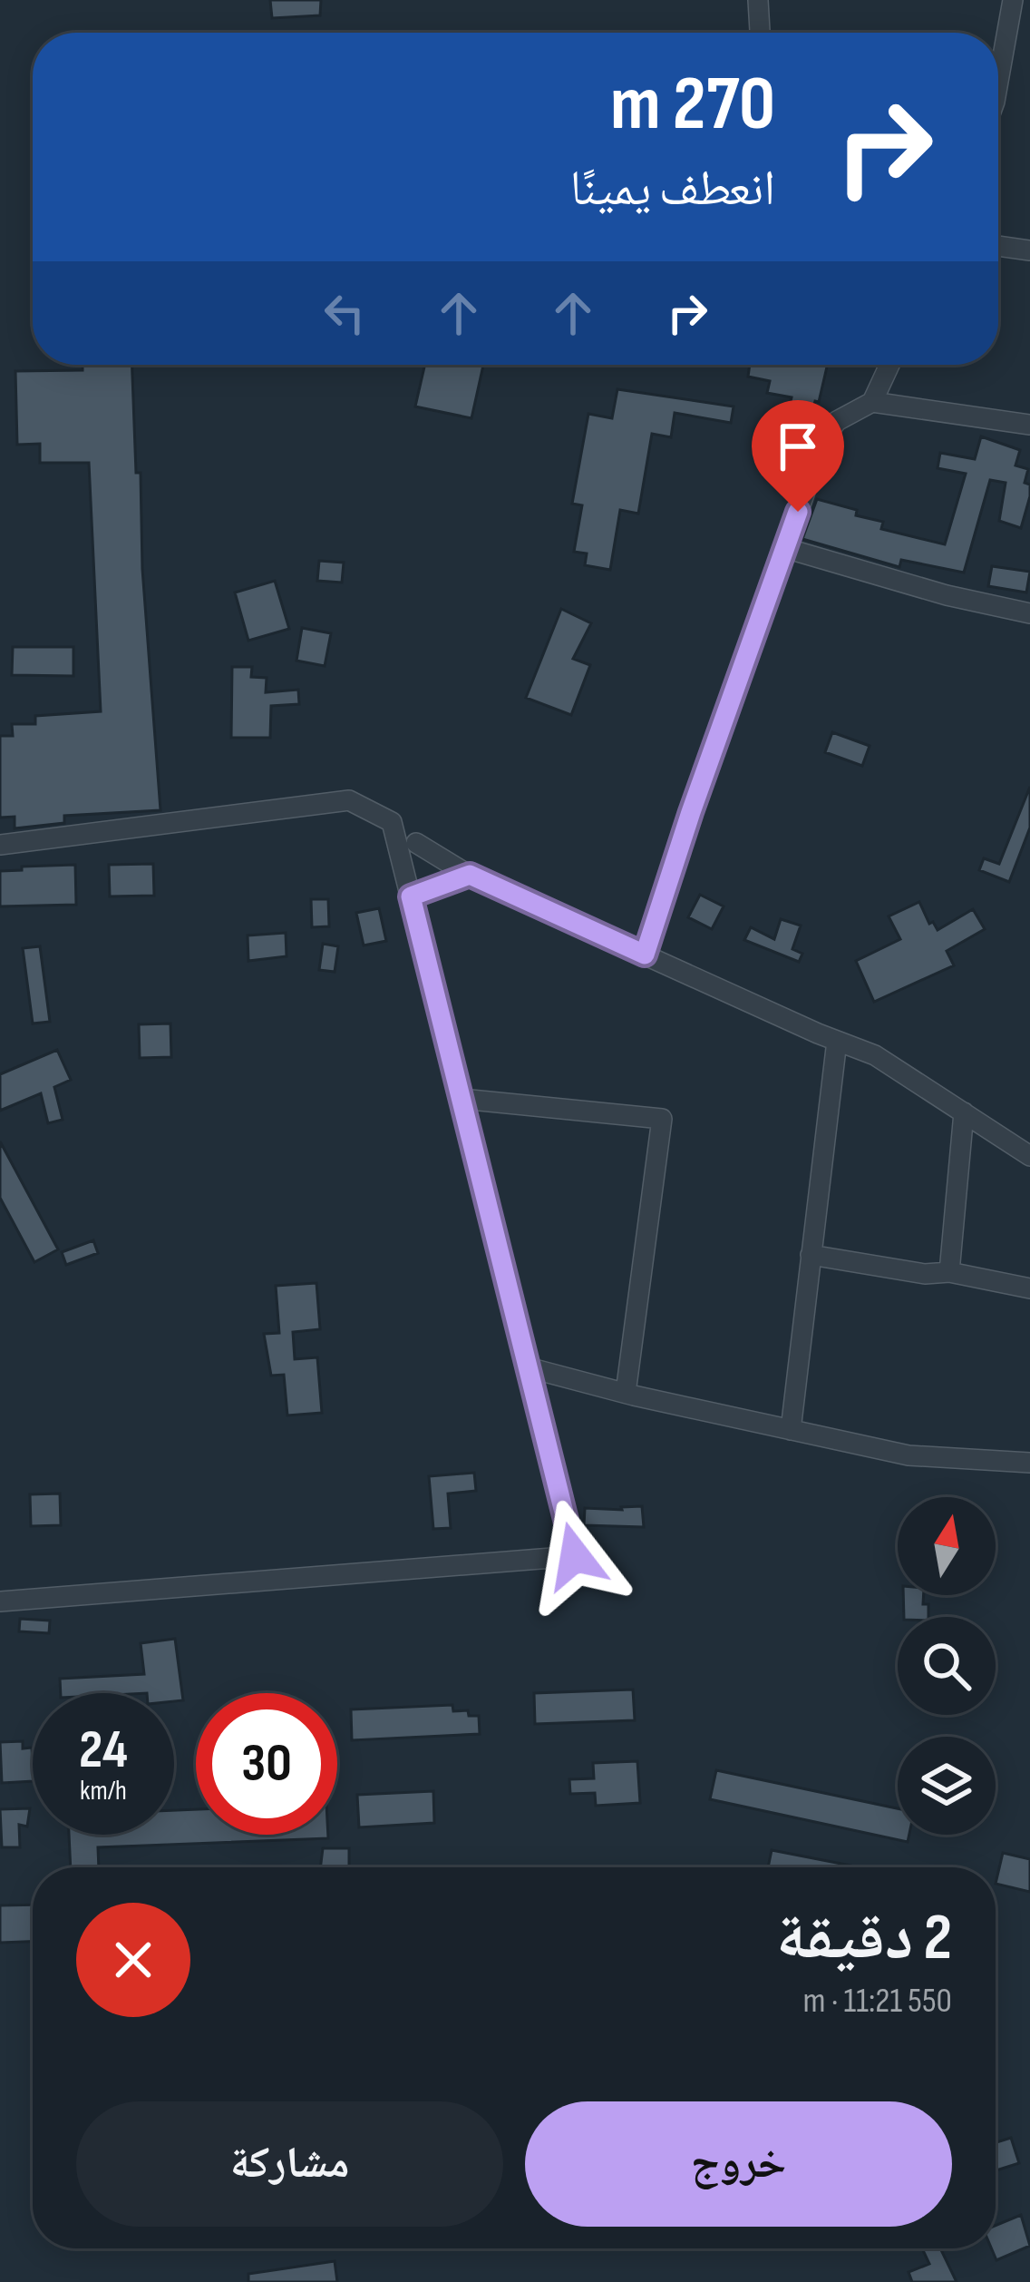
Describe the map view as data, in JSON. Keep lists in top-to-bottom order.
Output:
{
  "north": "top",
  "page": {
    "turn": ["270 m", "انعطف يمينًا"],
    "speed": "24 km/h",
    "limit": "30",
    "heading": ["2 دقيقة", "550 m · 11:21"],
    "buttons": ["خروج", "مشاركة"]
  }
}
